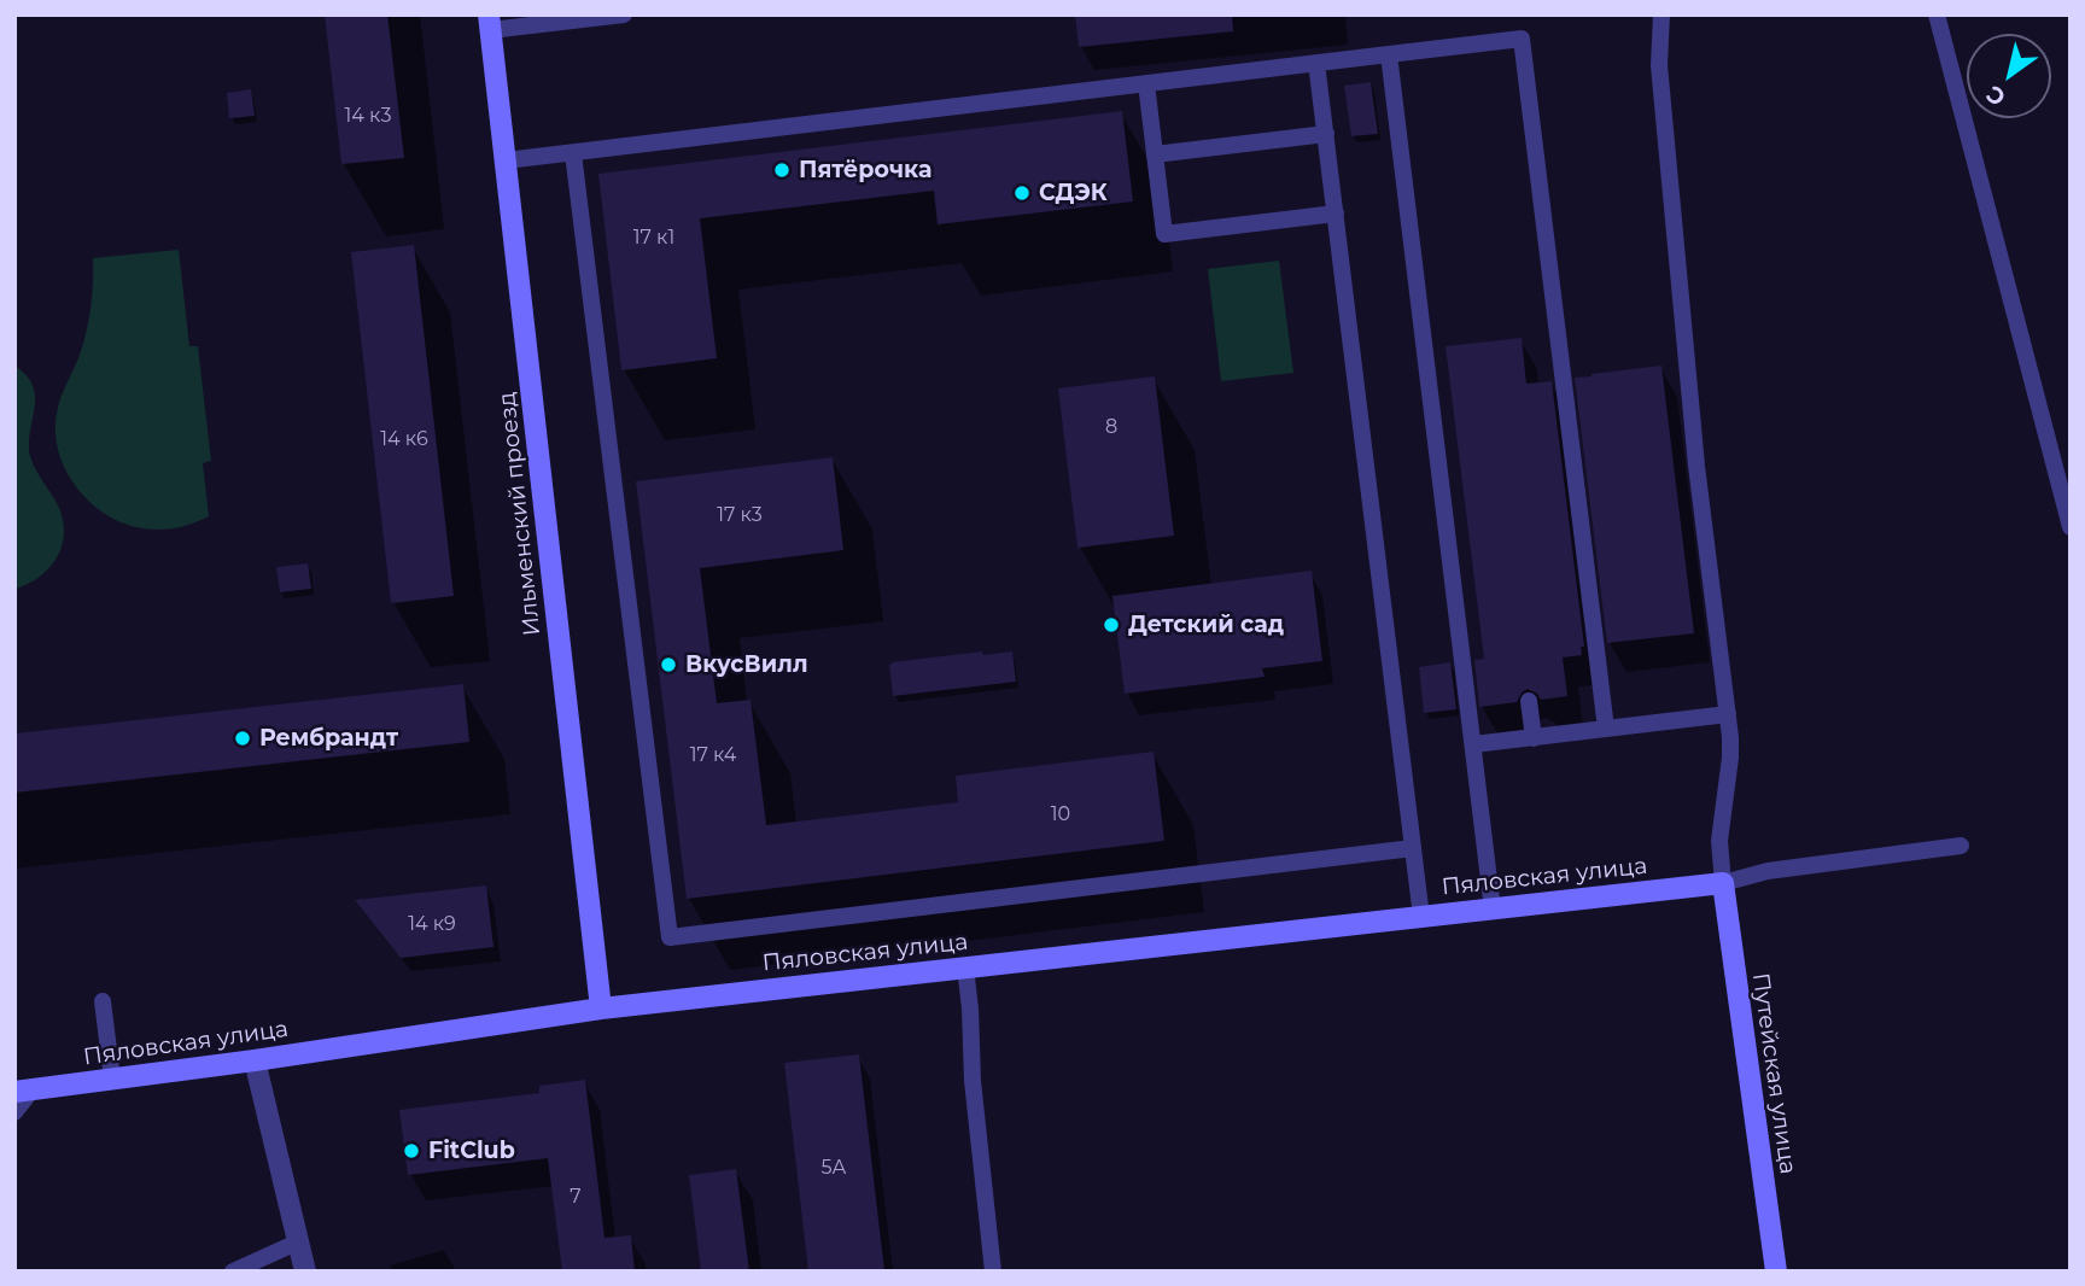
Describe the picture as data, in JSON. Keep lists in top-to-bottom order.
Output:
{
  "streets": {
    "street": ["Ильменский проезд", "Пяловская улица", "Путейская улица"]
  },
  "crossings": [
    ["Ильменский проезд", "Пяловская улица"],
    ["Пяловская улица", "Путейская улица"]
  ],
  "places": [
    "Пятёрочка",
    "СДЭК",
    "Детский сад",
    "ВкусВилл",
    "Рембрандт",
    "FitClub"
  ],
  "house_numbers": [
    "14 к3",
    "17 к1",
    "8",
    "14 к6",
    "17 к3",
    "17 к4",
    "10",
    "14 к9",
    "5А",
    "7"
  ],
  "north": "bottom left"
}
